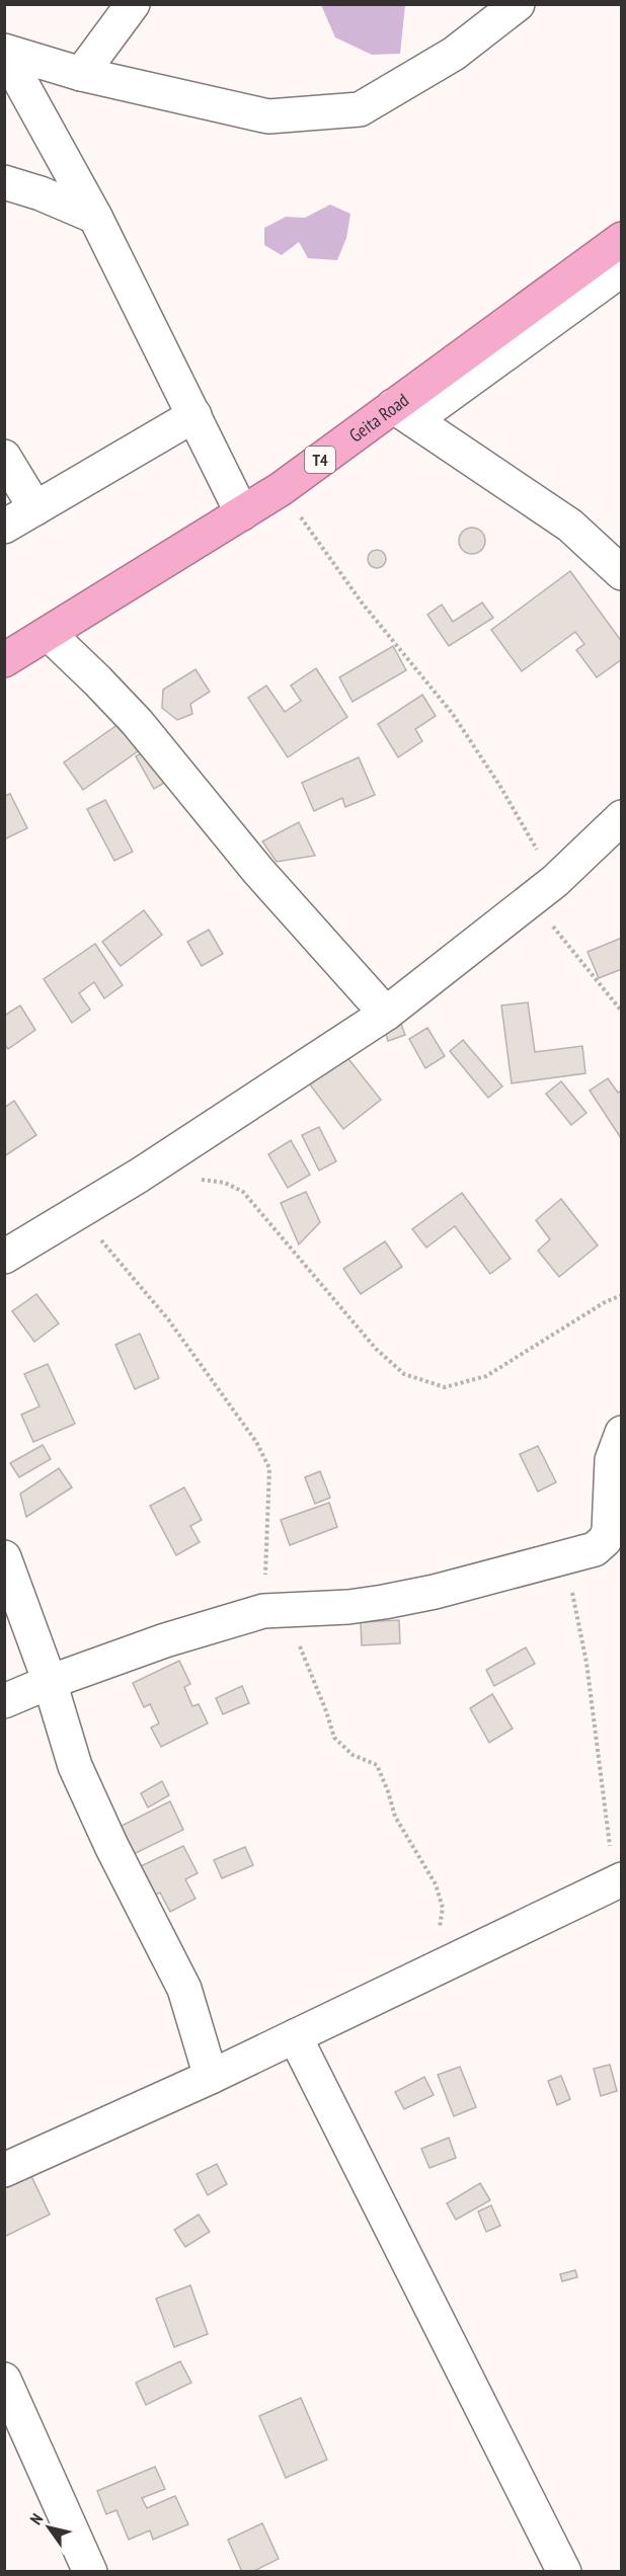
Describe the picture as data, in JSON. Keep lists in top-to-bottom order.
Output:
{
  "streets": {
    "highway": ["Geita Road", "T4"]
  },
  "north": "top left"
}
